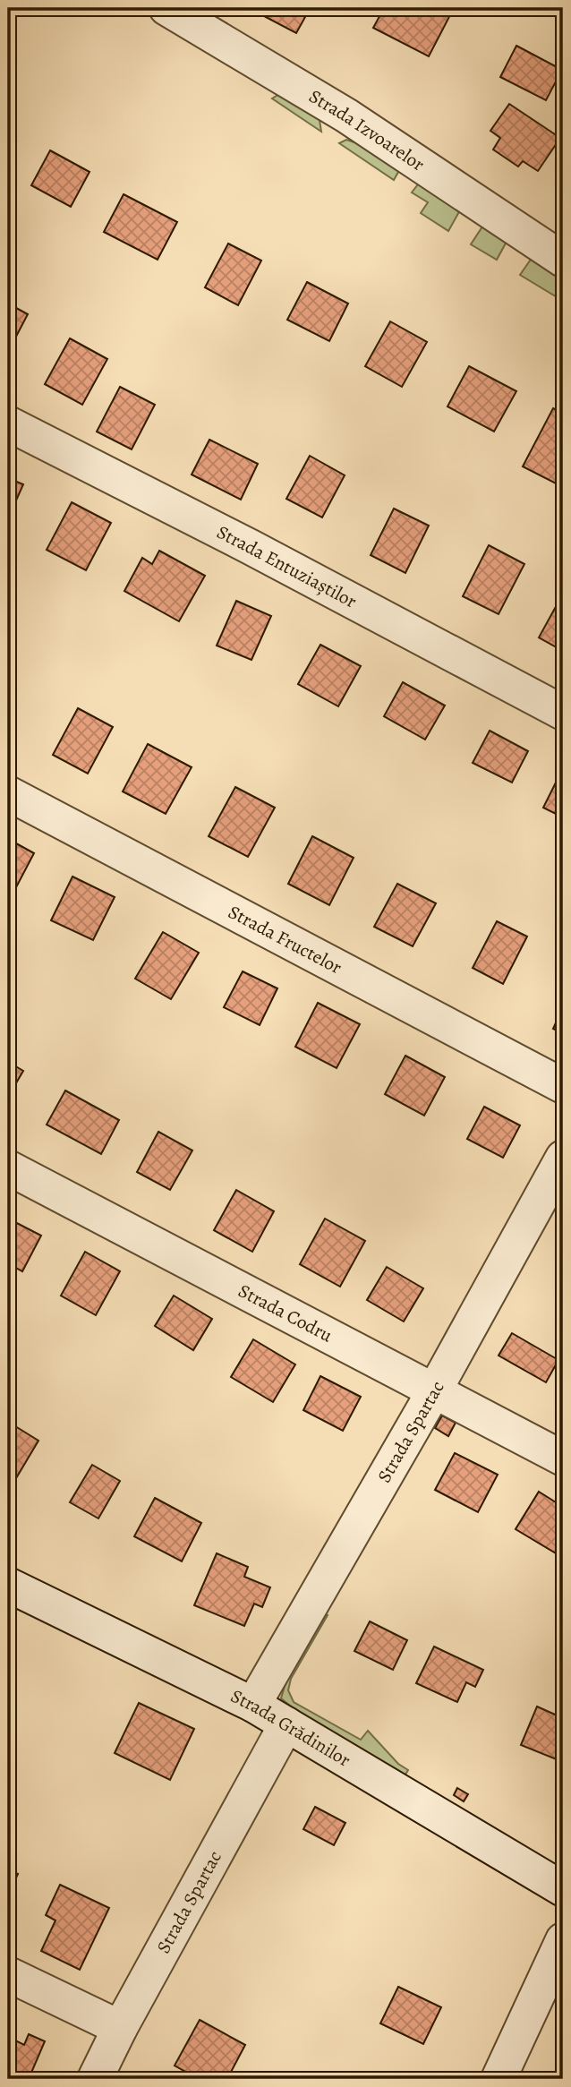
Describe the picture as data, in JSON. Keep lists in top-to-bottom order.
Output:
{
  "streets": {
    "street": [
      "Strada Izvoarelor",
      "Strada Entuziaștilor",
      "Strada Fructelor",
      "Strada Codru",
      "Strada Spartac",
      "Strada Grădinilor"
    ]
  },
  "crossings": [
    ["Strada Codru", "Strada Spartac"],
    ["Strada Spartac", "Strada Grădinilor"]
  ]
}
